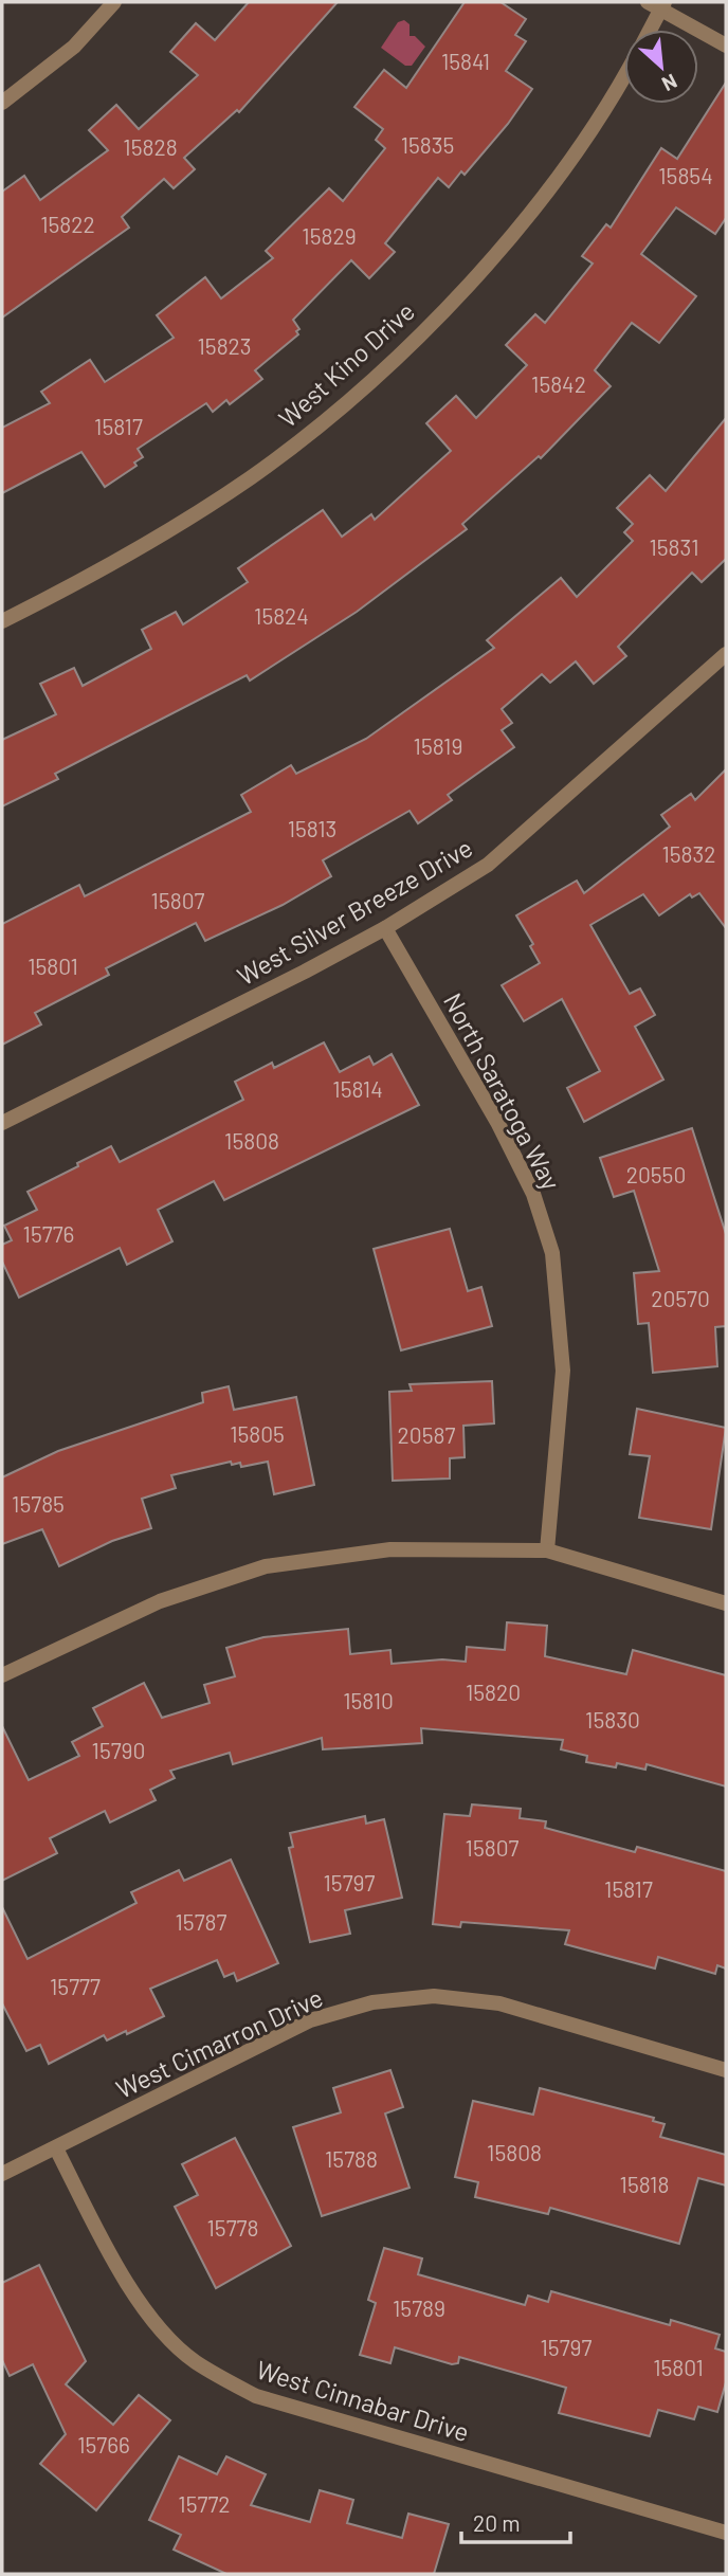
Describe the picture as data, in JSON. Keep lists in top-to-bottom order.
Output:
{
  "streets": {
    "street": [
      "West Kino Drive",
      "West Silver Breeze Drive",
      "North Saratoga Way",
      "West Cimarron Drive",
      "West Cinnabar Drive"
    ]
  },
  "crossings": [
    ["West Silver Breeze Drive", "North Saratoga Way"],
    ["West Cimarron Drive", "West Cinnabar Drive"]
  ],
  "house_numbers": [
    "15841",
    "15835",
    "15828",
    "15854",
    "15822",
    "15829",
    "15823",
    "15842",
    "15817",
    "15831",
    "15824",
    "15819",
    "15813",
    "15832",
    "15807",
    "15801",
    "15814",
    "15808",
    "20550",
    "15776",
    "20570",
    "15805",
    "20587",
    "15785",
    "15820",
    "15810",
    "15830",
    "15790",
    "15807",
    "15797",
    "15817",
    "15787",
    "15777",
    "15808",
    "15788",
    "15818",
    "15778",
    "15789",
    "15797",
    "15801",
    "15766",
    "15772"
  ],
  "scale_bar": "20 m",
  "north": "bottom right"
}
